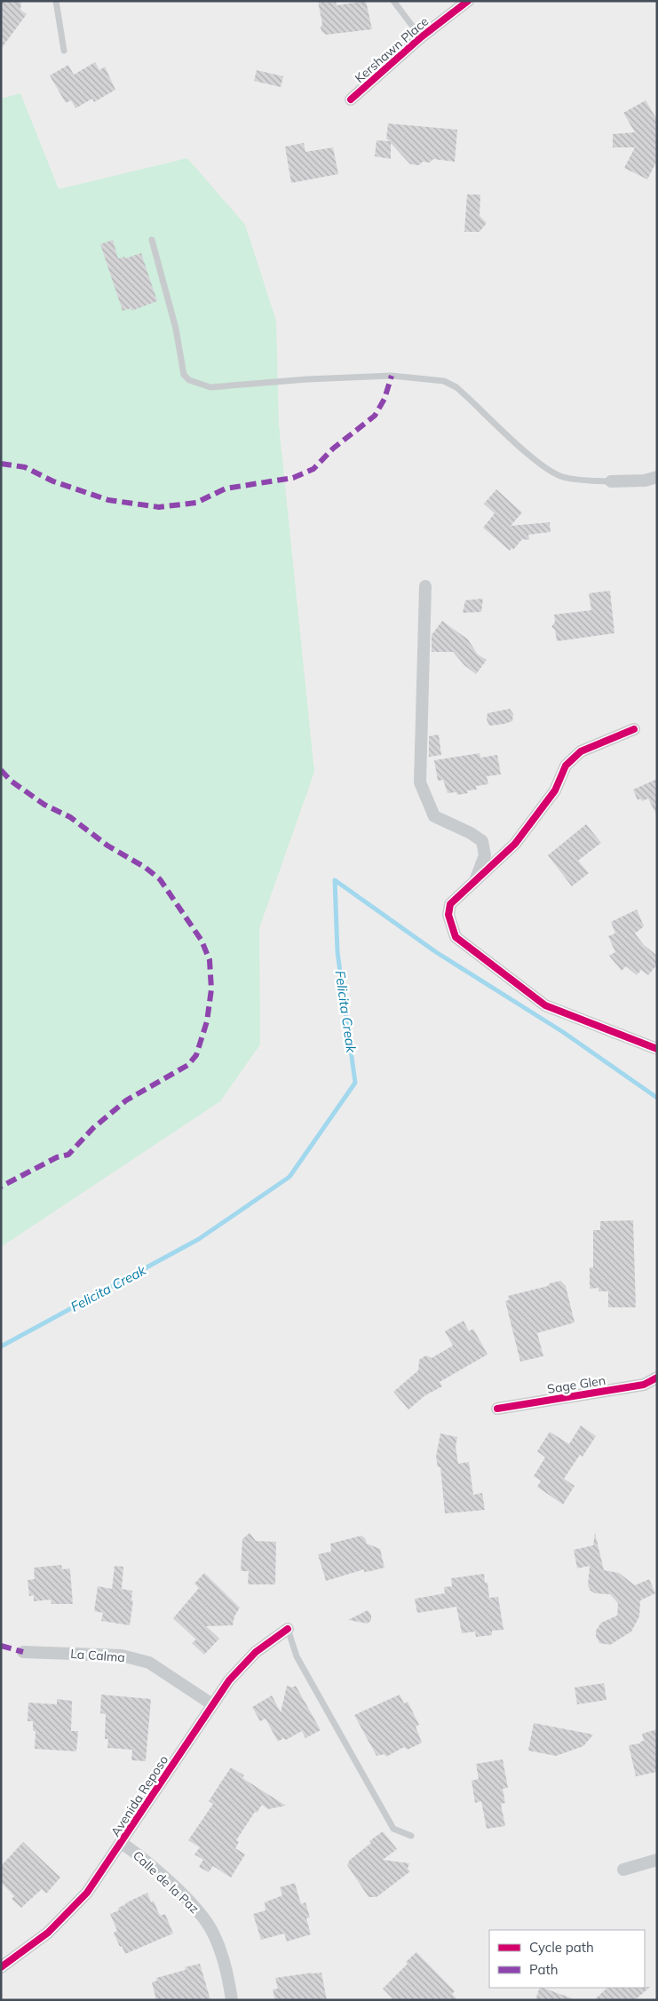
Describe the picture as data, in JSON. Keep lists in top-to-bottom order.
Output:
{
  "streets": {
    "street": [
      "Kershawn Place",
      "Sage Glen",
      "La Calma",
      "Avenida Reposo",
      "Calle de la Paz"
    ]
  },
  "crossings": [
    ["La Calma", "Avenida Reposo"],
    ["Avenida Reposo", "Calle de la Paz"]
  ],
  "water": ["Felicita Creak"],
  "legend": ["Cycle path", "Path"]
}
